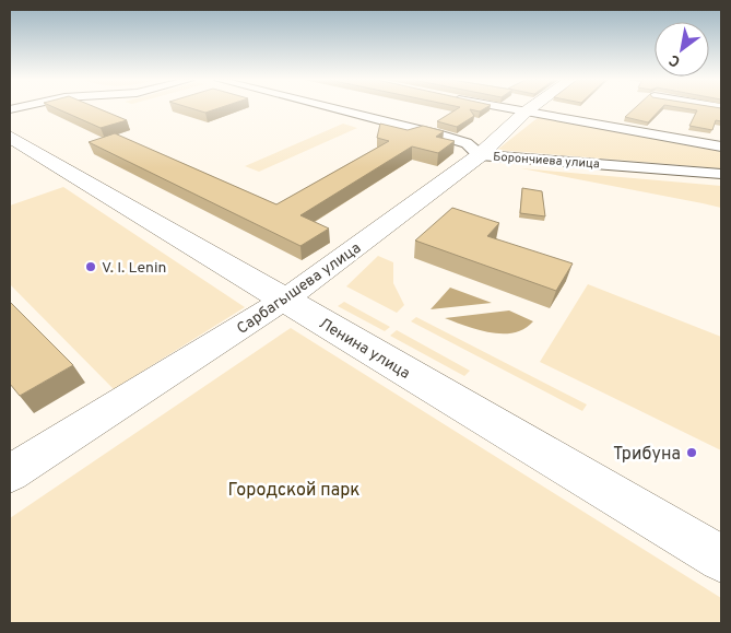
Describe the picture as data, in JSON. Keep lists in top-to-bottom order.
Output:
{
  "streets": {
    "street": ["Борончиева улица", "Сарбагышева улица", "Ленина улица"]
  },
  "crossings": [
    ["Борончиева улица", "Сарбагышева улица"],
    ["Сарбагышева улица", "Ленина улица"]
  ],
  "parks": ["Городской парк"],
  "places": ["V. I. Lenin", "Трибуна"],
  "north": "bottom left"
}
